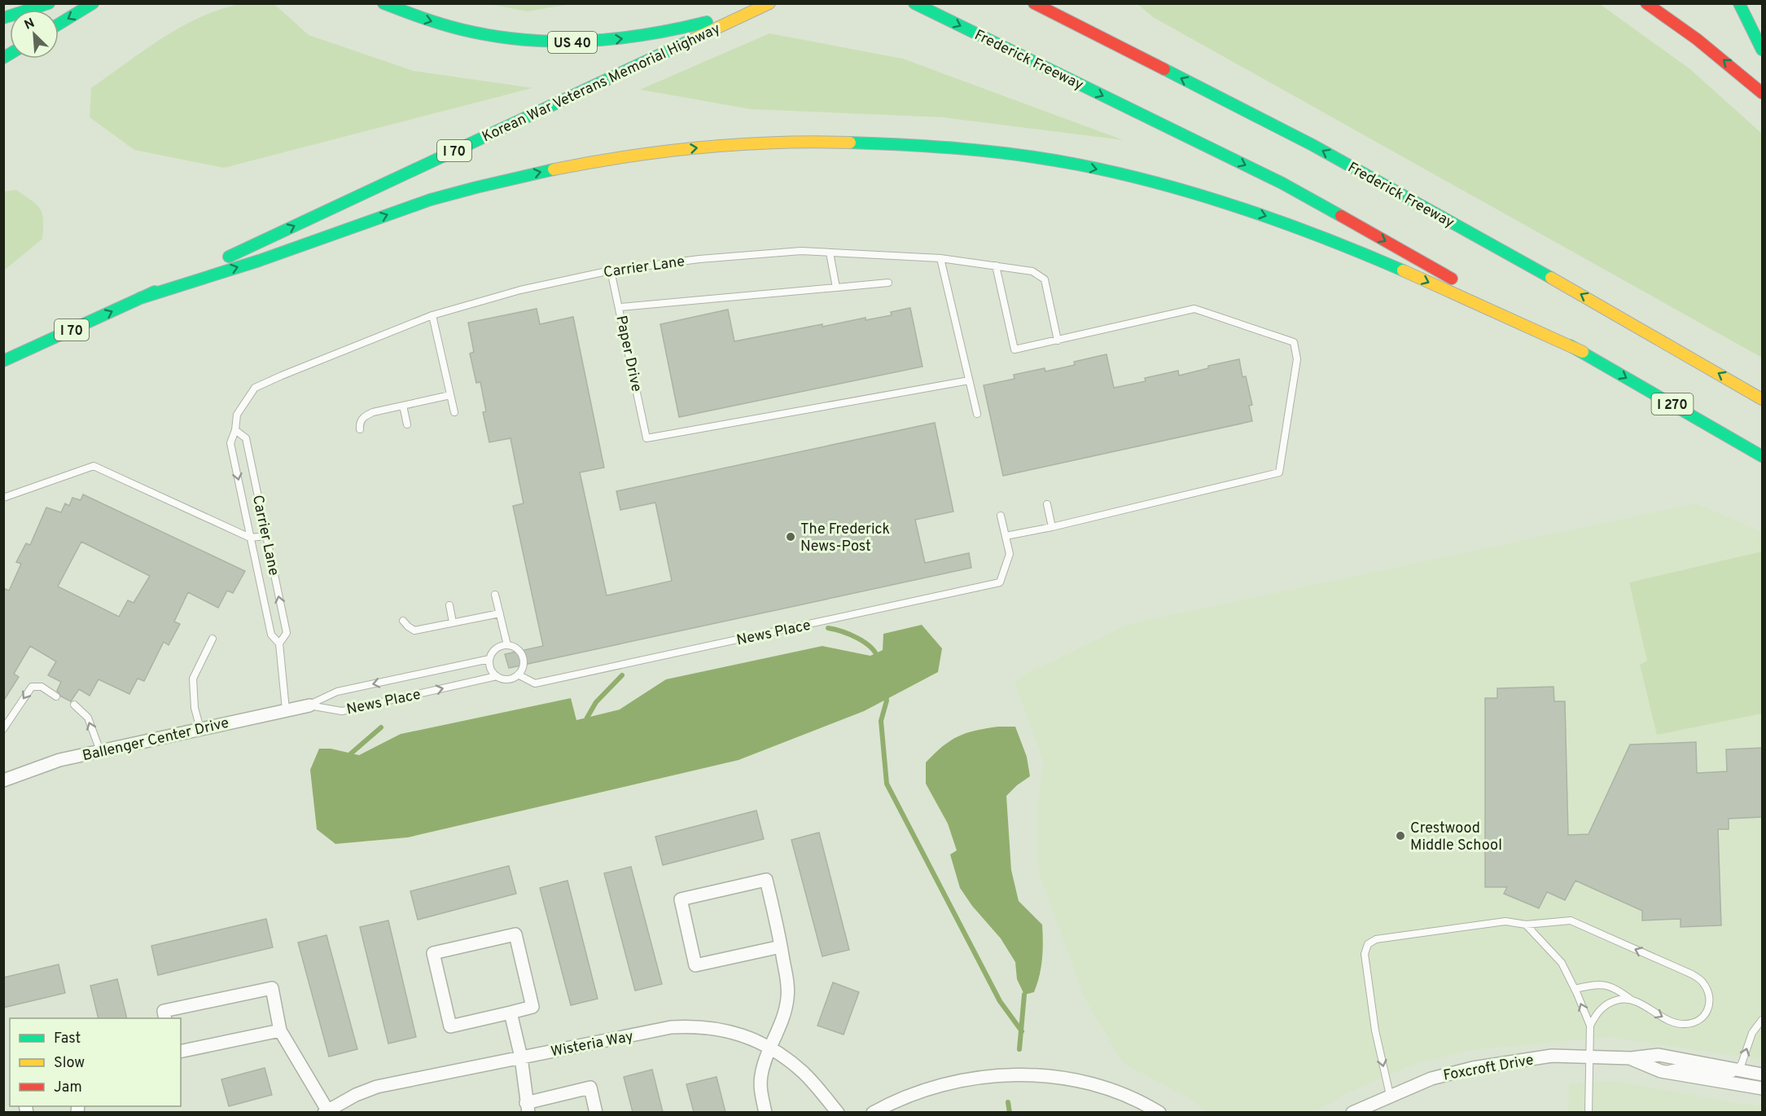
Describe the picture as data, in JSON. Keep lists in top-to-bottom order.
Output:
{
  "streets": {
    "highway": [
      "US 40",
      "Frederick Freeway",
      "Korean War Veterans Memorial Highway",
      "I 70",
      "I 270"
    ],
    "street": ["Ballenger Center Drive", "Wisteria Way", "Foxcroft Drive"],
    "lane": ["Carrier Lane", "Paper Drive", "News Place"]
  },
  "crossings": [
    ["Frederick Freeway", "I 270"],
    ["Korean War Veterans Memorial Highway", "I 70"],
    ["Carrier Lane", "Paper Drive"],
    ["Carrier Lane", "Ballenger Center Drive"],
    ["News Place", "Ballenger Center Drive"]
  ],
  "one_way": ["Korean War Veterans Memorial Highway"],
  "places": ["The Frederick News-Post", "Crestwood Middle School"],
  "legend": ["Fast", "Slow", "Jam"],
  "north": "top left"
}
